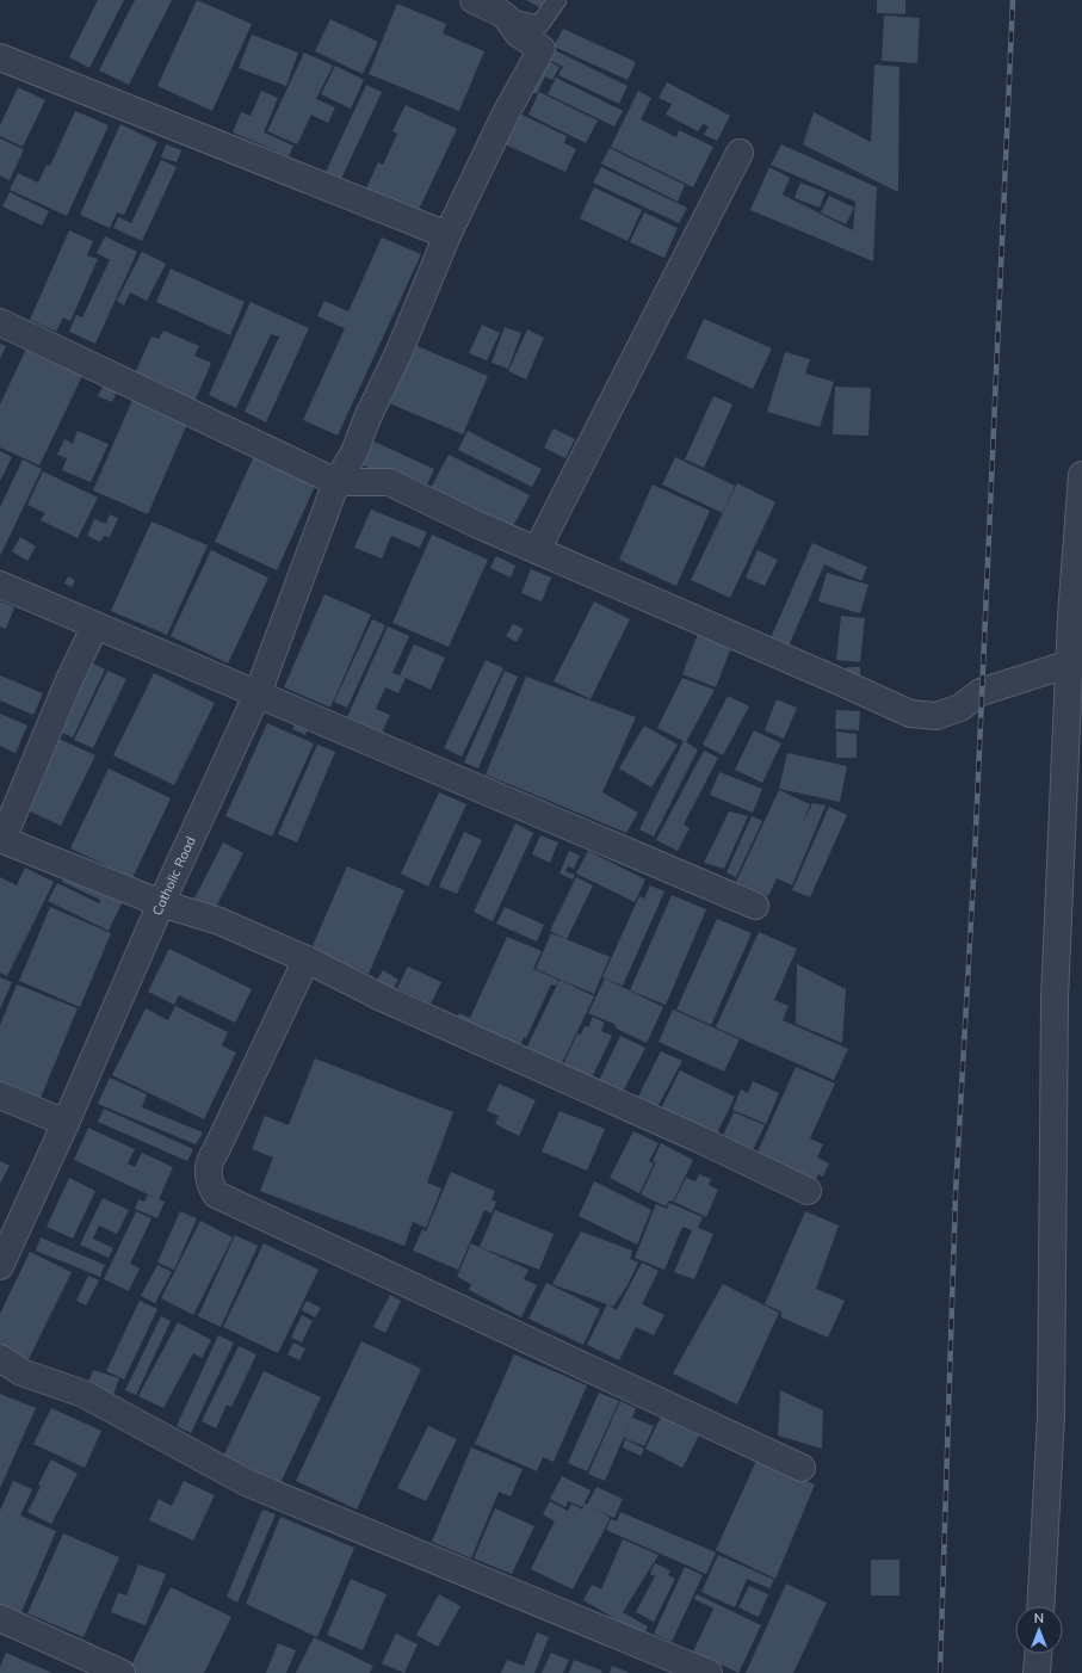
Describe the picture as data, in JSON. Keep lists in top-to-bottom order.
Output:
{
  "streets": {
    "street": ["Catholic Road"]
  },
  "north": "top"
}
